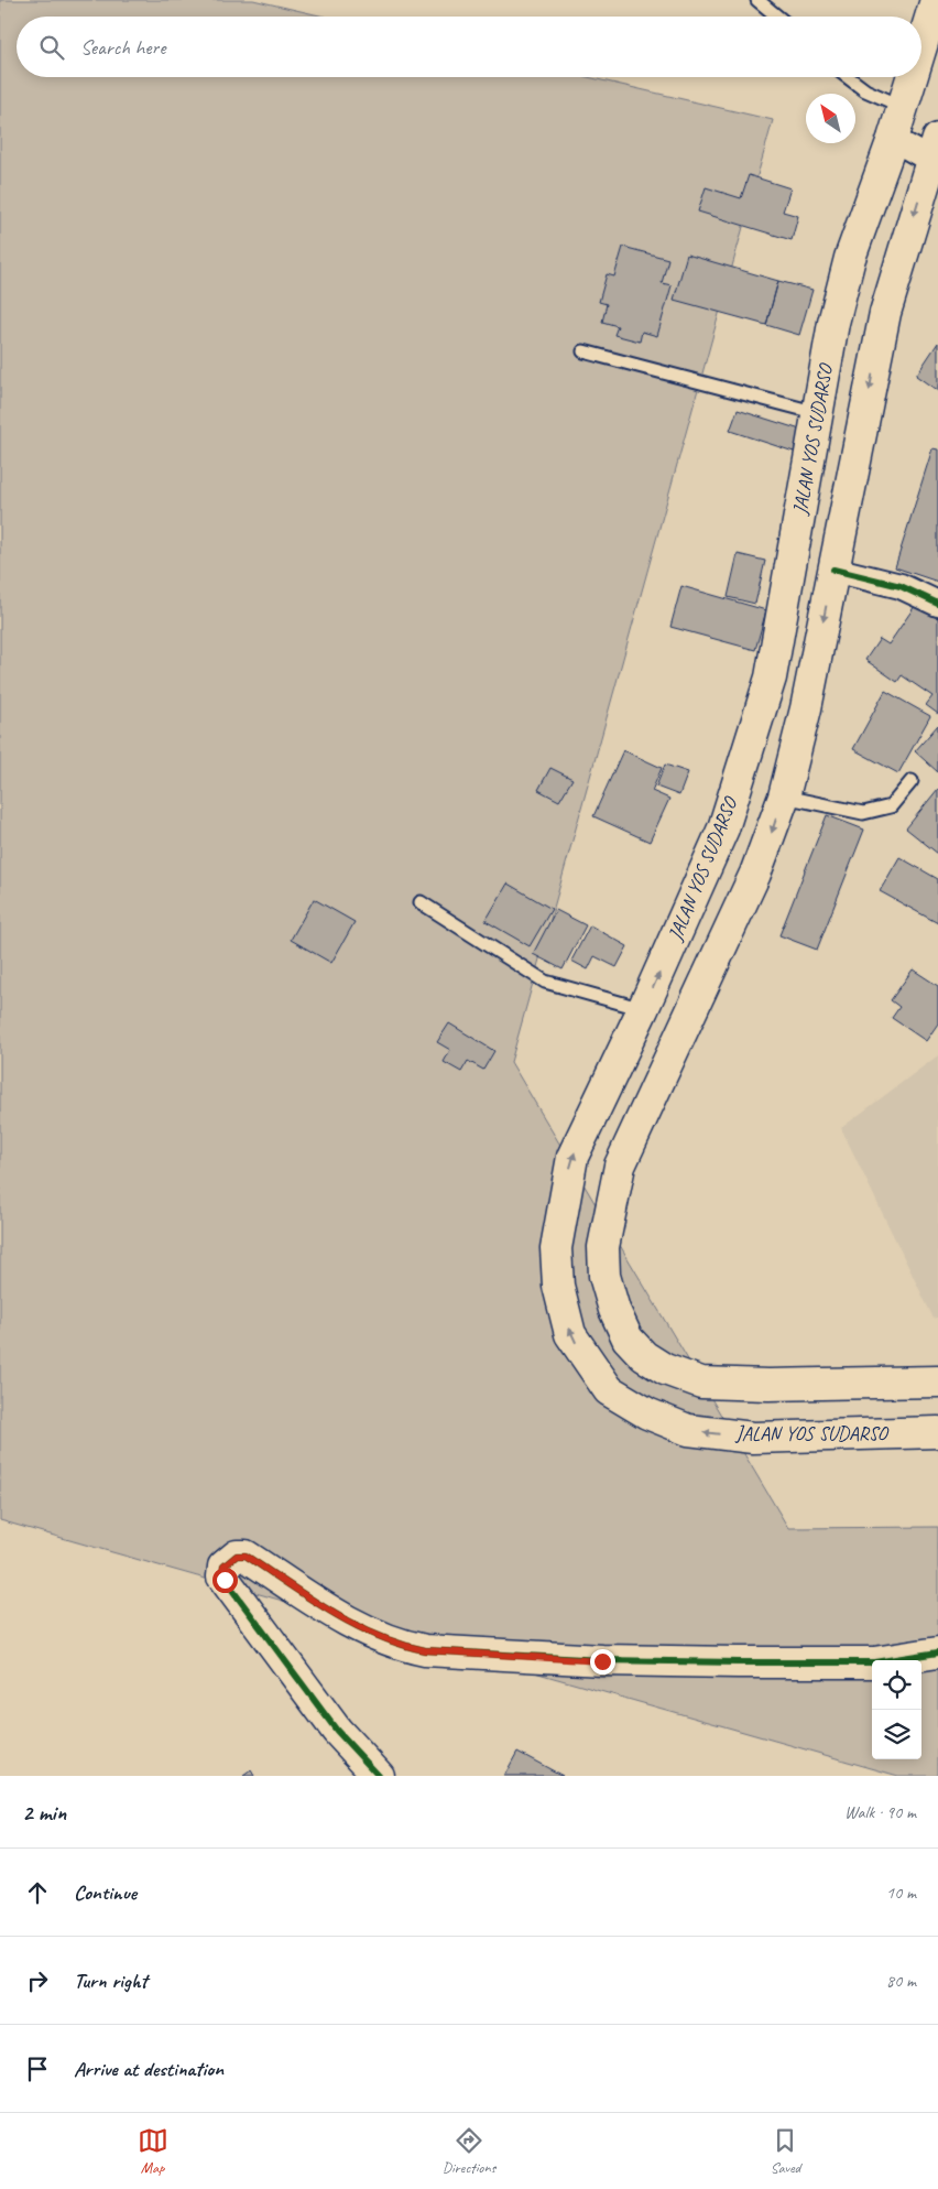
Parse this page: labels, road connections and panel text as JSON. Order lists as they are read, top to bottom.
{
  "streets": {
    "main road": ["JALAN YOS SUDARSO"]
  },
  "north": "top left",
  "page": {
    "search": "Search here",
    "heading": ["2 min", "Walk · 90 m"],
    "list": [
      ["Continue", "10 m"],
      ["Turn right", "80 m"],
      "Arrive at destination"
    ],
    "nav": ["Map", "Directions", "Saved"]
  }
}
